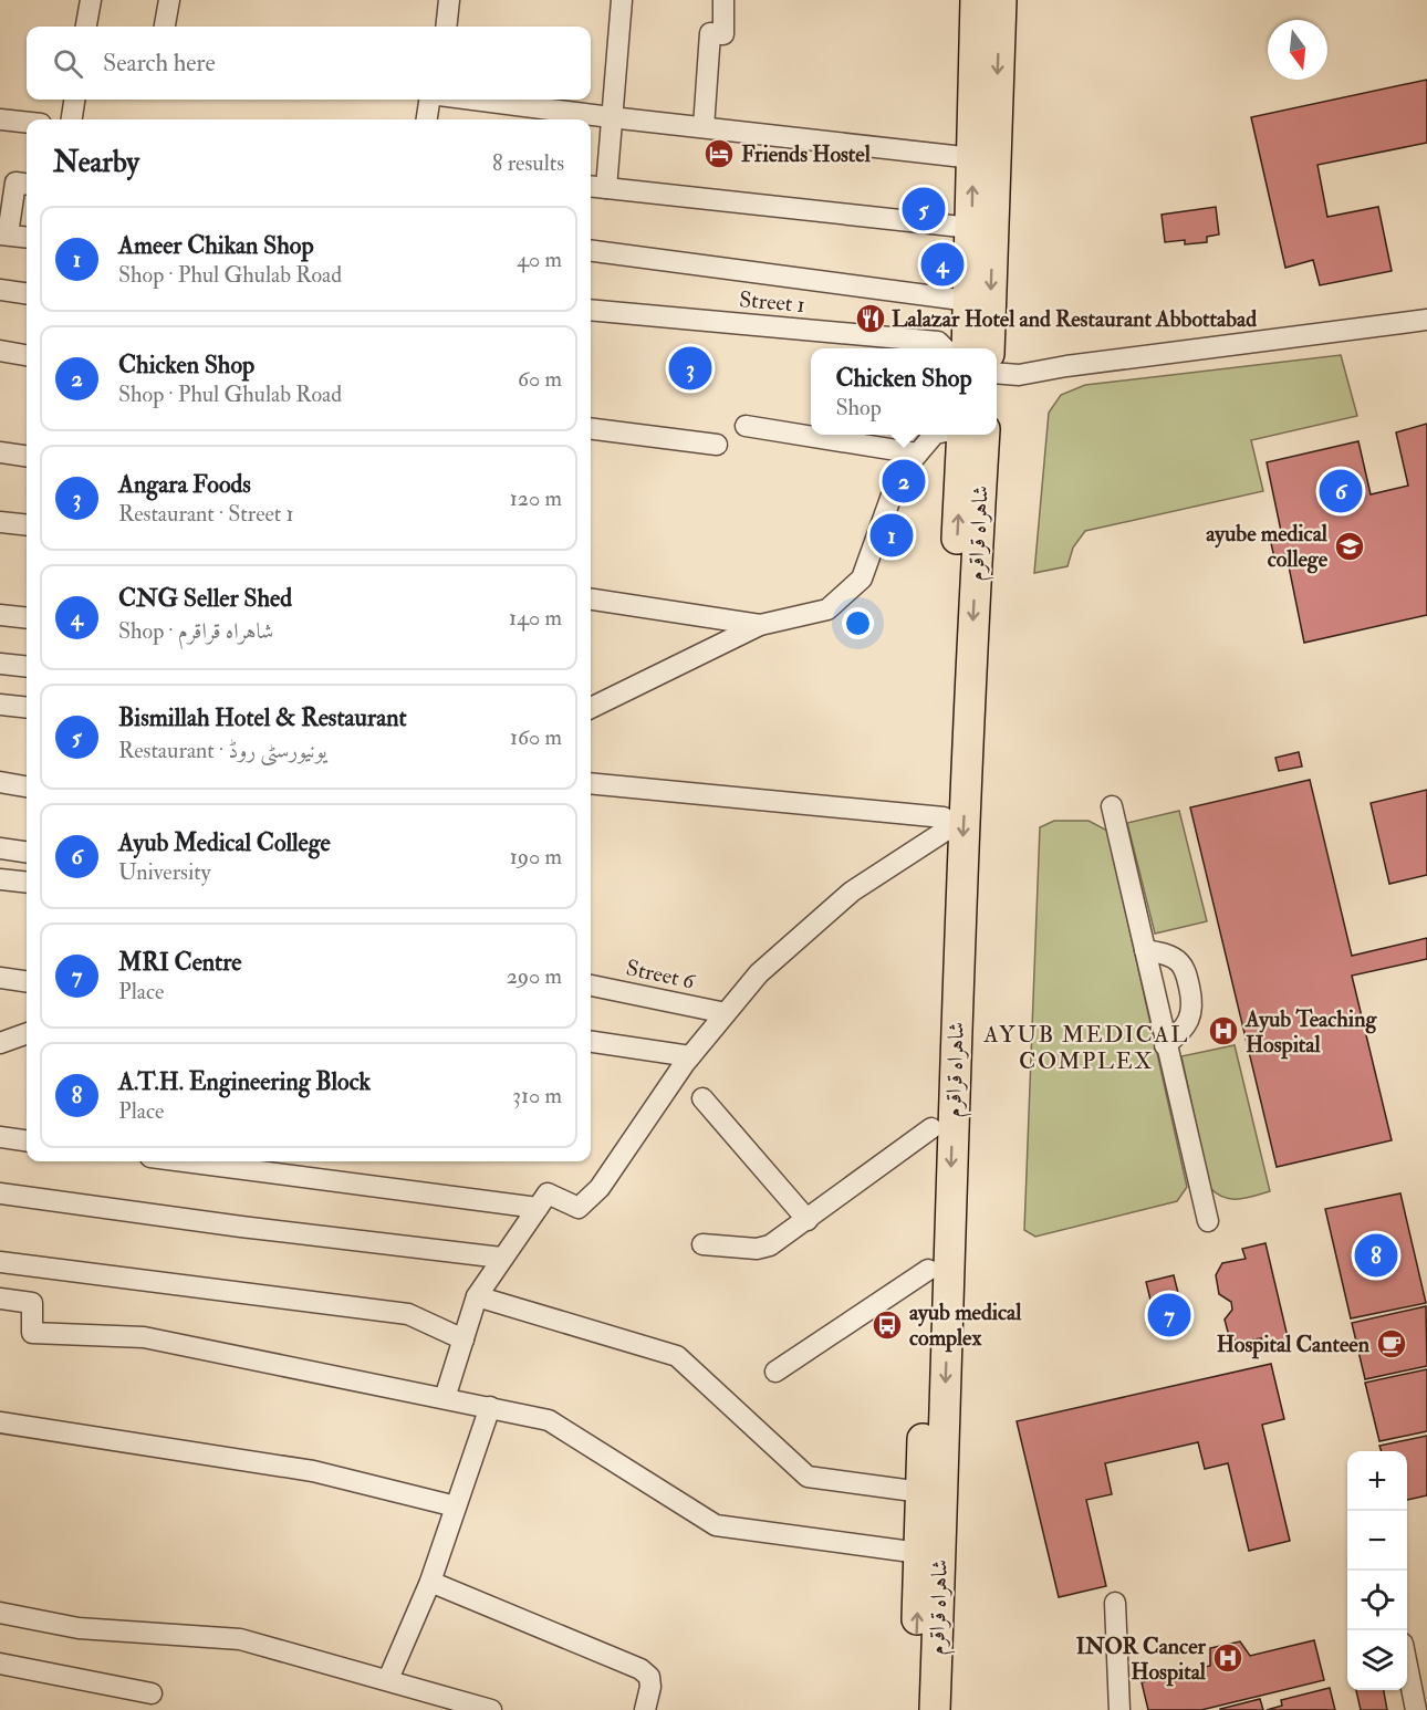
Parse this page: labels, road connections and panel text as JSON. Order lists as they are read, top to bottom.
{
  "streets": {
    "highway": ["شاہراہ قراقرم"],
    "street": ["Street 1", "Street 6"]
  },
  "districts": ["AYUB MEDICAL COMPLEX"],
  "places": {
    "hotel": ["Friends Hostel"],
    "restaurant": ["Lalazar Hotel and Restaurant Abbottabad"],
    "school or university": ["ayube medical college"],
    "hospital": ["Ayub Teaching Hospital", "INOR Cancer Hospital"],
    "bus stop": ["ayub medical complex"],
    "cafe": ["Hospital Canteen"]
  },
  "north": "bottom",
  "page": {
    "search": "Search here",
    "heading": ["Nearby", "8 results"],
    "pins": [
      "5",
      "4",
      "3",
      "2",
      "6",
      "1",
      "8",
      "7"
    ],
    "list": [
      {
        "mark": "1",
        "name": "Ameer Chikan Shop",
        "note": "Shop · Phul Ghulab Road",
        "value": "40 m"
      },
      {
        "mark": "2",
        "name": "Chicken Shop",
        "note": "Shop · Phul Ghulab Road",
        "value": "60 m"
      },
      {
        "mark": "3",
        "name": "Angara Foods",
        "note": "Restaurant · Street 1",
        "value": "120 m"
      },
      {
        "mark": "4",
        "name": "CNG Seller Shed",
        "note": "Shop · شاہراہ قراقرم",
        "value": "140 m"
      },
      {
        "mark": "5",
        "name": "Bismillah Hotel & Restaurant",
        "note": "Restaurant · یونیورسٹی روڈ",
        "value": "160 m"
      },
      {
        "mark": "6",
        "name": "Ayub Medical College",
        "note": "University",
        "value": "190 m"
      },
      {
        "mark": "7",
        "name": "MRI Centre",
        "note": "Place",
        "value": "290 m"
      },
      {
        "mark": "8",
        "name": "A.T.H. Engineering Block",
        "note": "Place",
        "value": "310 m"
      }
    ],
    "popup": ["Chicken Shop", "Shop"],
    "map_buttons": ["+", "−"]
  }
}
